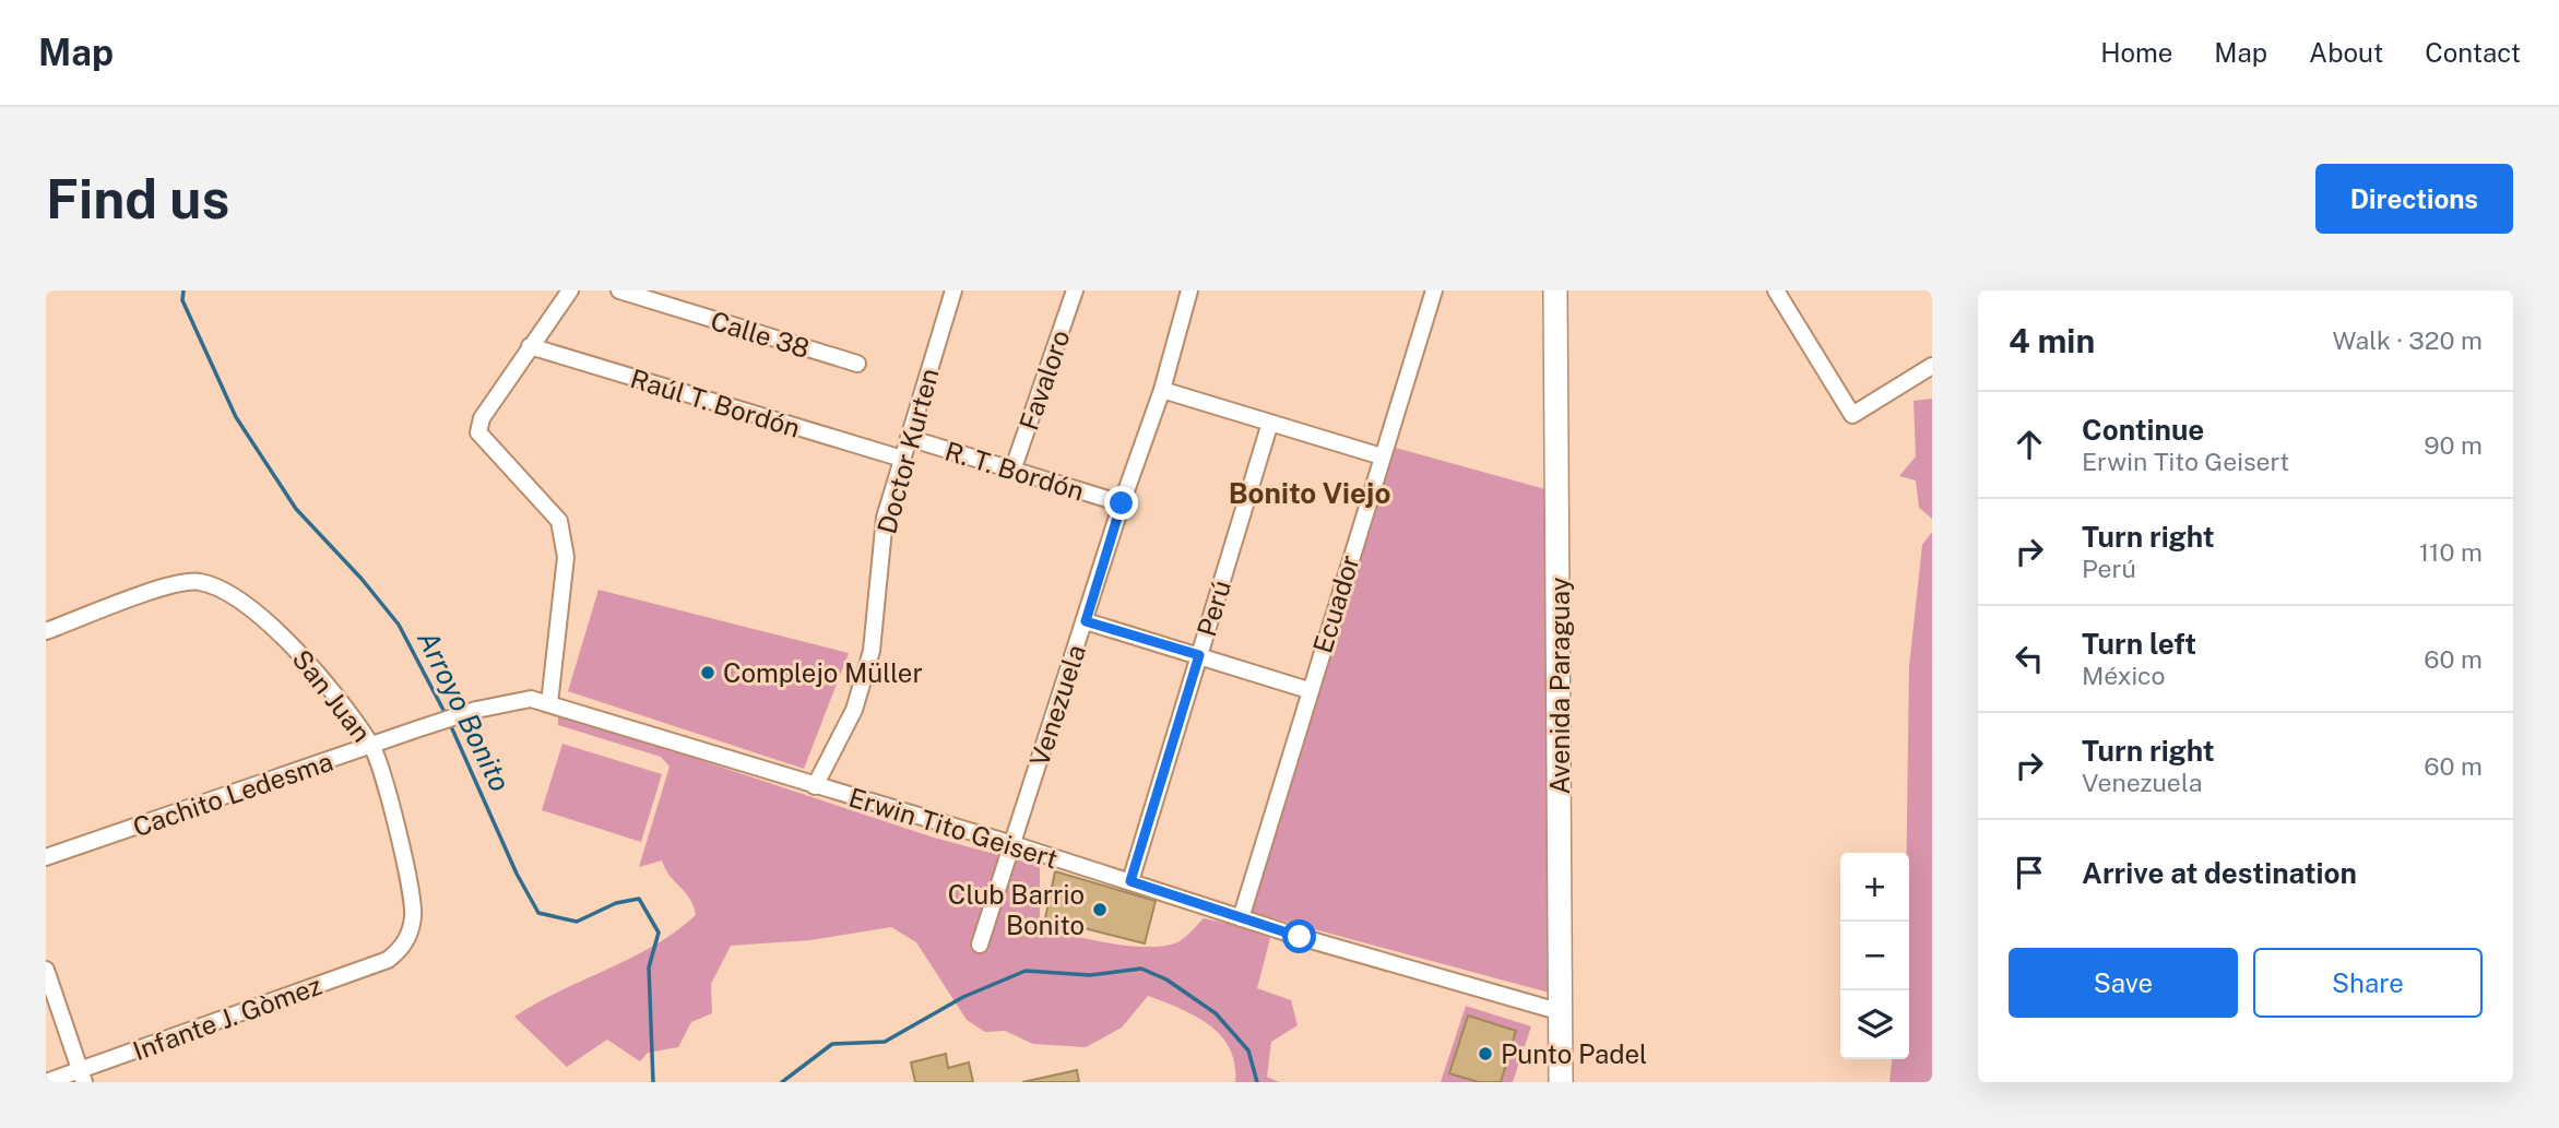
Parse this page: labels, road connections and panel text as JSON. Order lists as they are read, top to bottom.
{
  "streets": {
    "main road": ["Avenida Paraguay"],
    "street": [
      "Calle 38",
      "Favaloro",
      "Raúl T. Bordón",
      "Doctor Kurten",
      "R. T. Bordón",
      "Ecuador",
      "Perú",
      "San Juan",
      "Venezuela",
      "Cachito Ledesma",
      "Erwin Tito Geisert",
      "Infante J. Gòmez"
    ]
  },
  "crossings": [
    ["Favaloro", "R. T. Bordón"],
    ["Raúl T. Bordón", "Doctor Kurten"],
    ["Doctor Kurten", "R. T. Bordón"],
    ["Doctor Kurten", "Erwin Tito Geisert"],
    ["R. T. Bordón", "Venezuela"],
    ["Ecuador", "Erwin Tito Geisert"],
    ["Perú", "Erwin Tito Geisert"],
    ["Avenida Paraguay", "Erwin Tito Geisert"],
    ["San Juan", "Cachito Ledesma"],
    ["San Juan", "Infante J. Gòmez"],
    ["Venezuela", "Erwin Tito Geisert"],
    ["Cachito Ledesma", "Erwin Tito Geisert"]
  ],
  "districts": ["Bonito Viejo"],
  "water": ["Arroyo Bonito"],
  "places": ["Complejo Müller", "Club Barrio Bonito", "Punto Padel"],
  "page": {
    "header": "Map",
    "nav": [
      "Home",
      "Map",
      "About",
      "Contact"
    ],
    "buttons": [
      "Directions",
      ["Save", "Share"]
    ],
    "title": "Find us",
    "heading": ["4 min", "Walk · 320 m"],
    "list": [
      ["Continue", "Erwin Tito Geisert", "90 m"],
      ["Turn right", "Perú", "110 m"],
      ["Turn left", "México", "60 m"],
      ["Turn right", "Venezuela", "60 m"],
      "Arrive at destination"
    ],
    "map_buttons": ["+", "−"]
  }
}
